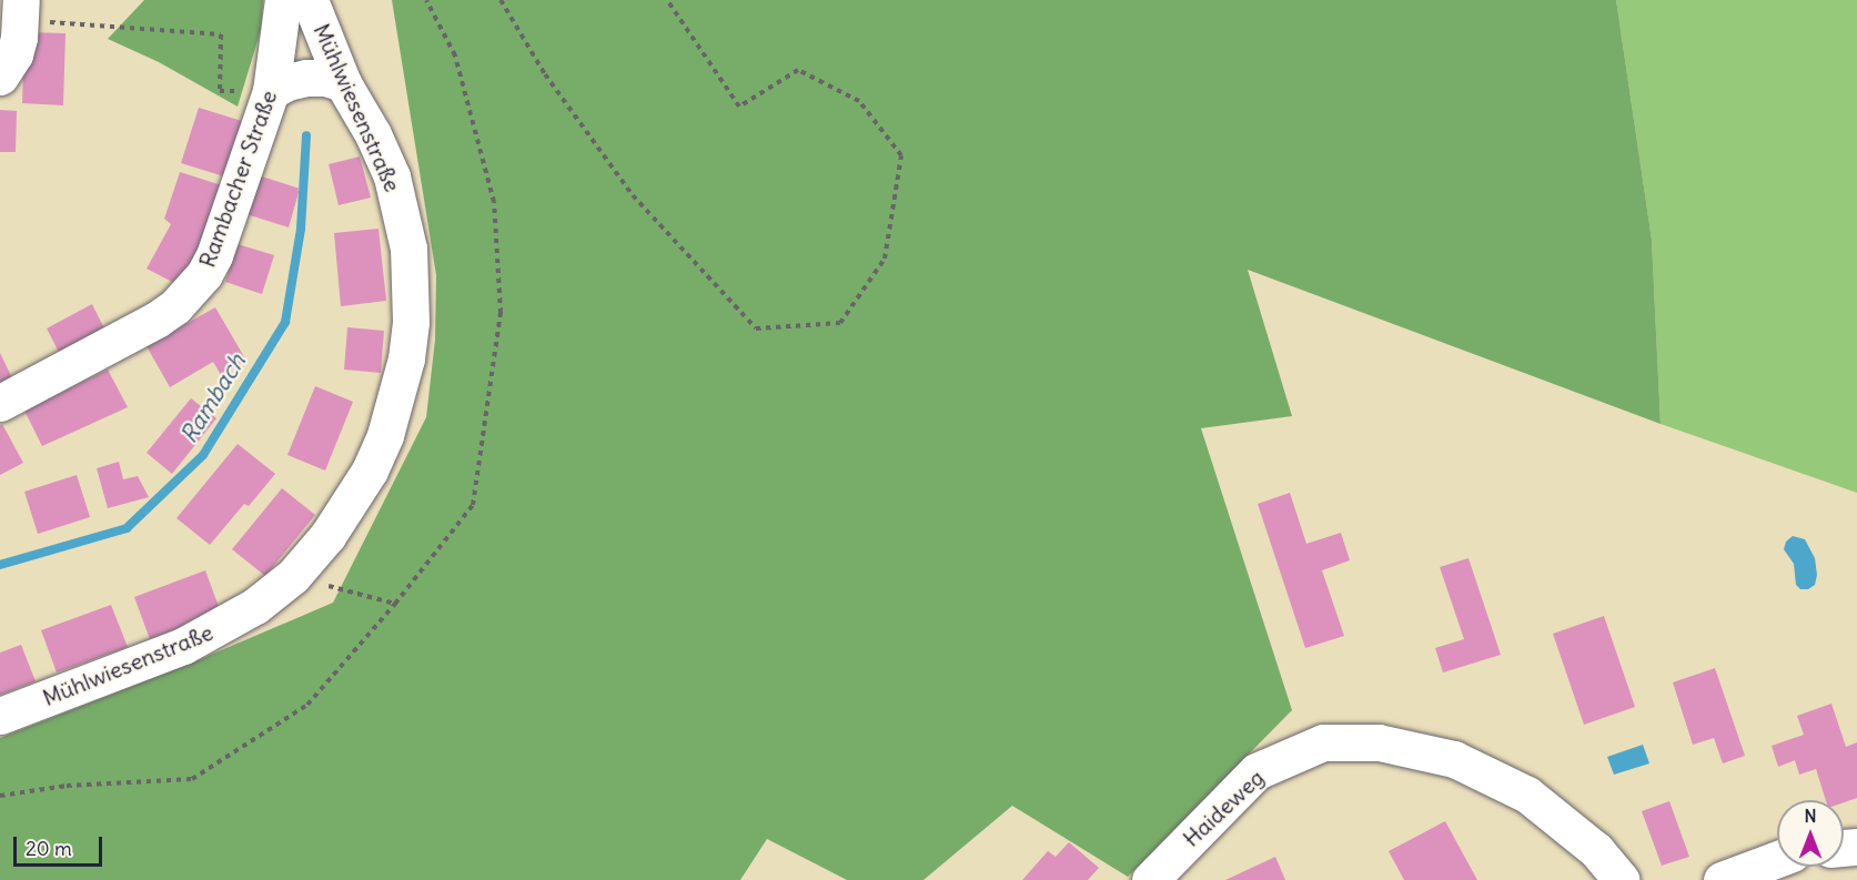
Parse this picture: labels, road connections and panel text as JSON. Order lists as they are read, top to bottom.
{
  "streets": {
    "main road": ["Mühlwiesenstraße", "Rambacher Straße", "Haideweg"]
  },
  "water": ["Rambach"],
  "scale_bar": "20 m",
  "north": "top"
}
